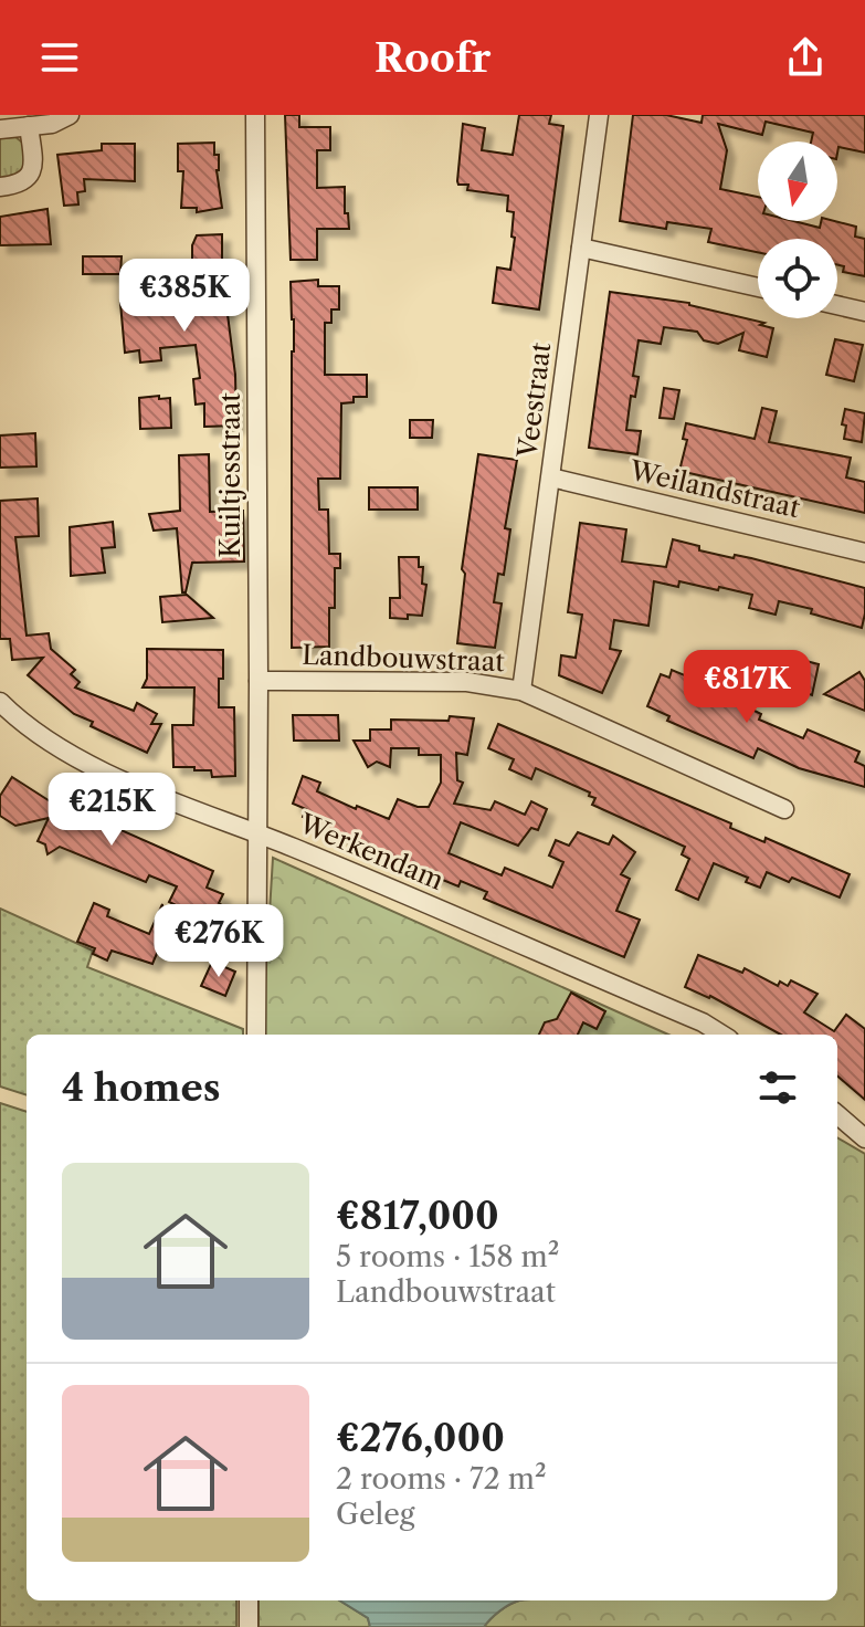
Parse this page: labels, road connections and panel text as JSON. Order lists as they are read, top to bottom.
{
  "streets": {
    "street": [
      "Veestraat",
      "Kuiltjesstraat",
      "Weilandstraat",
      "Landbouwstraat",
      "Werkendam"
    ]
  },
  "crossings": [
    ["Veestraat", "Weilandstraat"],
    ["Veestraat", "Landbouwstraat"],
    ["Kuiltjesstraat", "Landbouwstraat"],
    ["Kuiltjesstraat", "Werkendam"]
  ],
  "north": "bottom",
  "page": {
    "header": "Roofr",
    "price": [
      "€385K",
      "€817K",
      "€215K",
      "€276K"
    ],
    "heading": "4 homes",
    "list": [
      {
        "name": "€817,000",
        "note": "5 rooms · 158 m² · Landbouwstraat"
      },
      {
        "name": "€276,000",
        "note": "2 rooms · 72 m² · Geleg"
      }
    ]
  }
}
